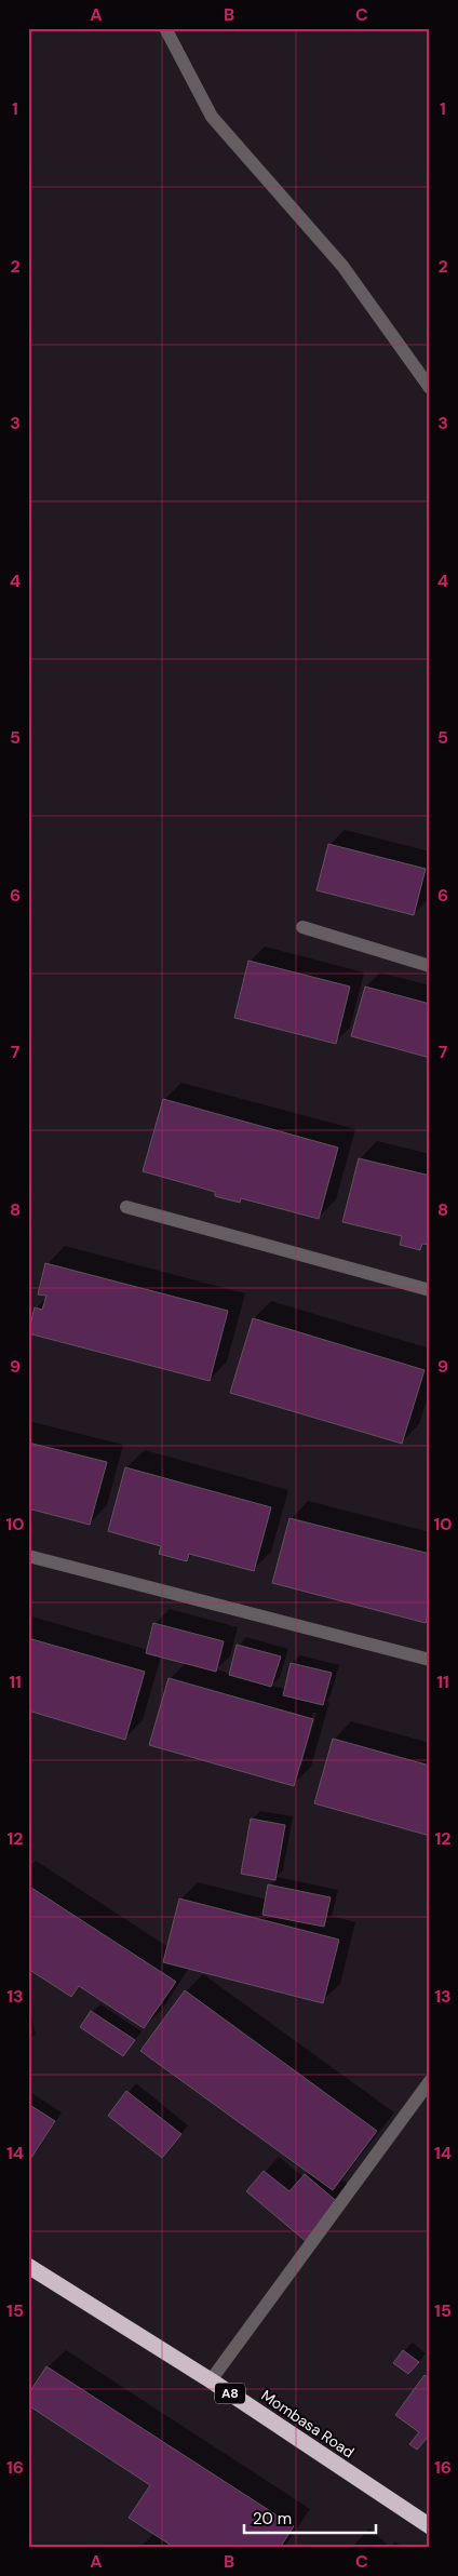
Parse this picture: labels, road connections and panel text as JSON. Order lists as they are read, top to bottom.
{
  "streets": {
    "highway": ["A8", "Mombasa Road"]
  },
  "scale_bar": "20 m",
  "grid": {
    "columns": ["A", "B", "C"],
    "rows": [
      "1",
      "2",
      "3",
      "4",
      "5",
      "6",
      "7",
      "8",
      "9",
      "10",
      "11",
      "12",
      "13",
      "14",
      "15",
      "16"
    ]
  }
}
